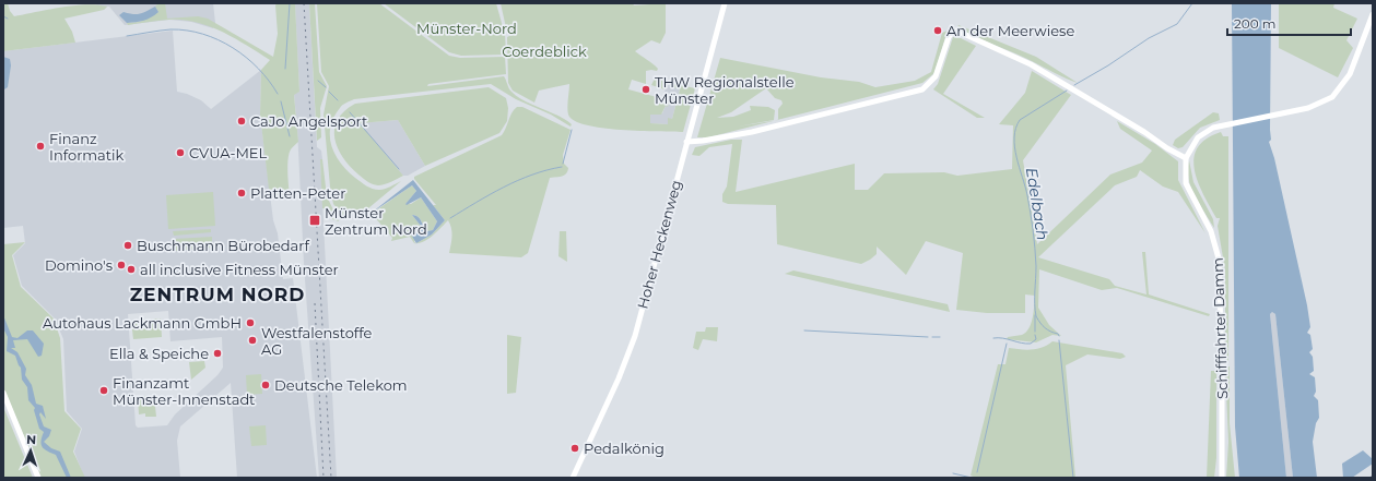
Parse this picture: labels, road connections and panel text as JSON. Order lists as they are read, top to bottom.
{
  "streets": {
    "street": ["Hoher Heckenweg", "Schifffahrter Damm"]
  },
  "districts": ["ZENTRUM NORD"],
  "water": ["Edelbach"],
  "parks": ["Münster-Nord", "Coerdeblick"],
  "places": {
    "other": [
      "An der Meerwiese",
      "THW Regionalstelle Münster",
      "CaJo Angelsport",
      "Finanz Informatik",
      "CVUA-MEL",
      "Platten-Peter",
      "Buschmann Bürobedarf",
      "Domino's",
      "all inclusive Fitness Münster",
      "Autohaus Lackmann GmbH",
      "Westfalenstoffe AG",
      "Ella & Speiche",
      "Deutsche Telekom",
      "Finanzamt Münster-Innenstadt",
      "Pedalkönig"
    ],
    "transit": ["Münster Zentrum Nord"]
  },
  "scale_bar": "200 m",
  "north": "top"
}
